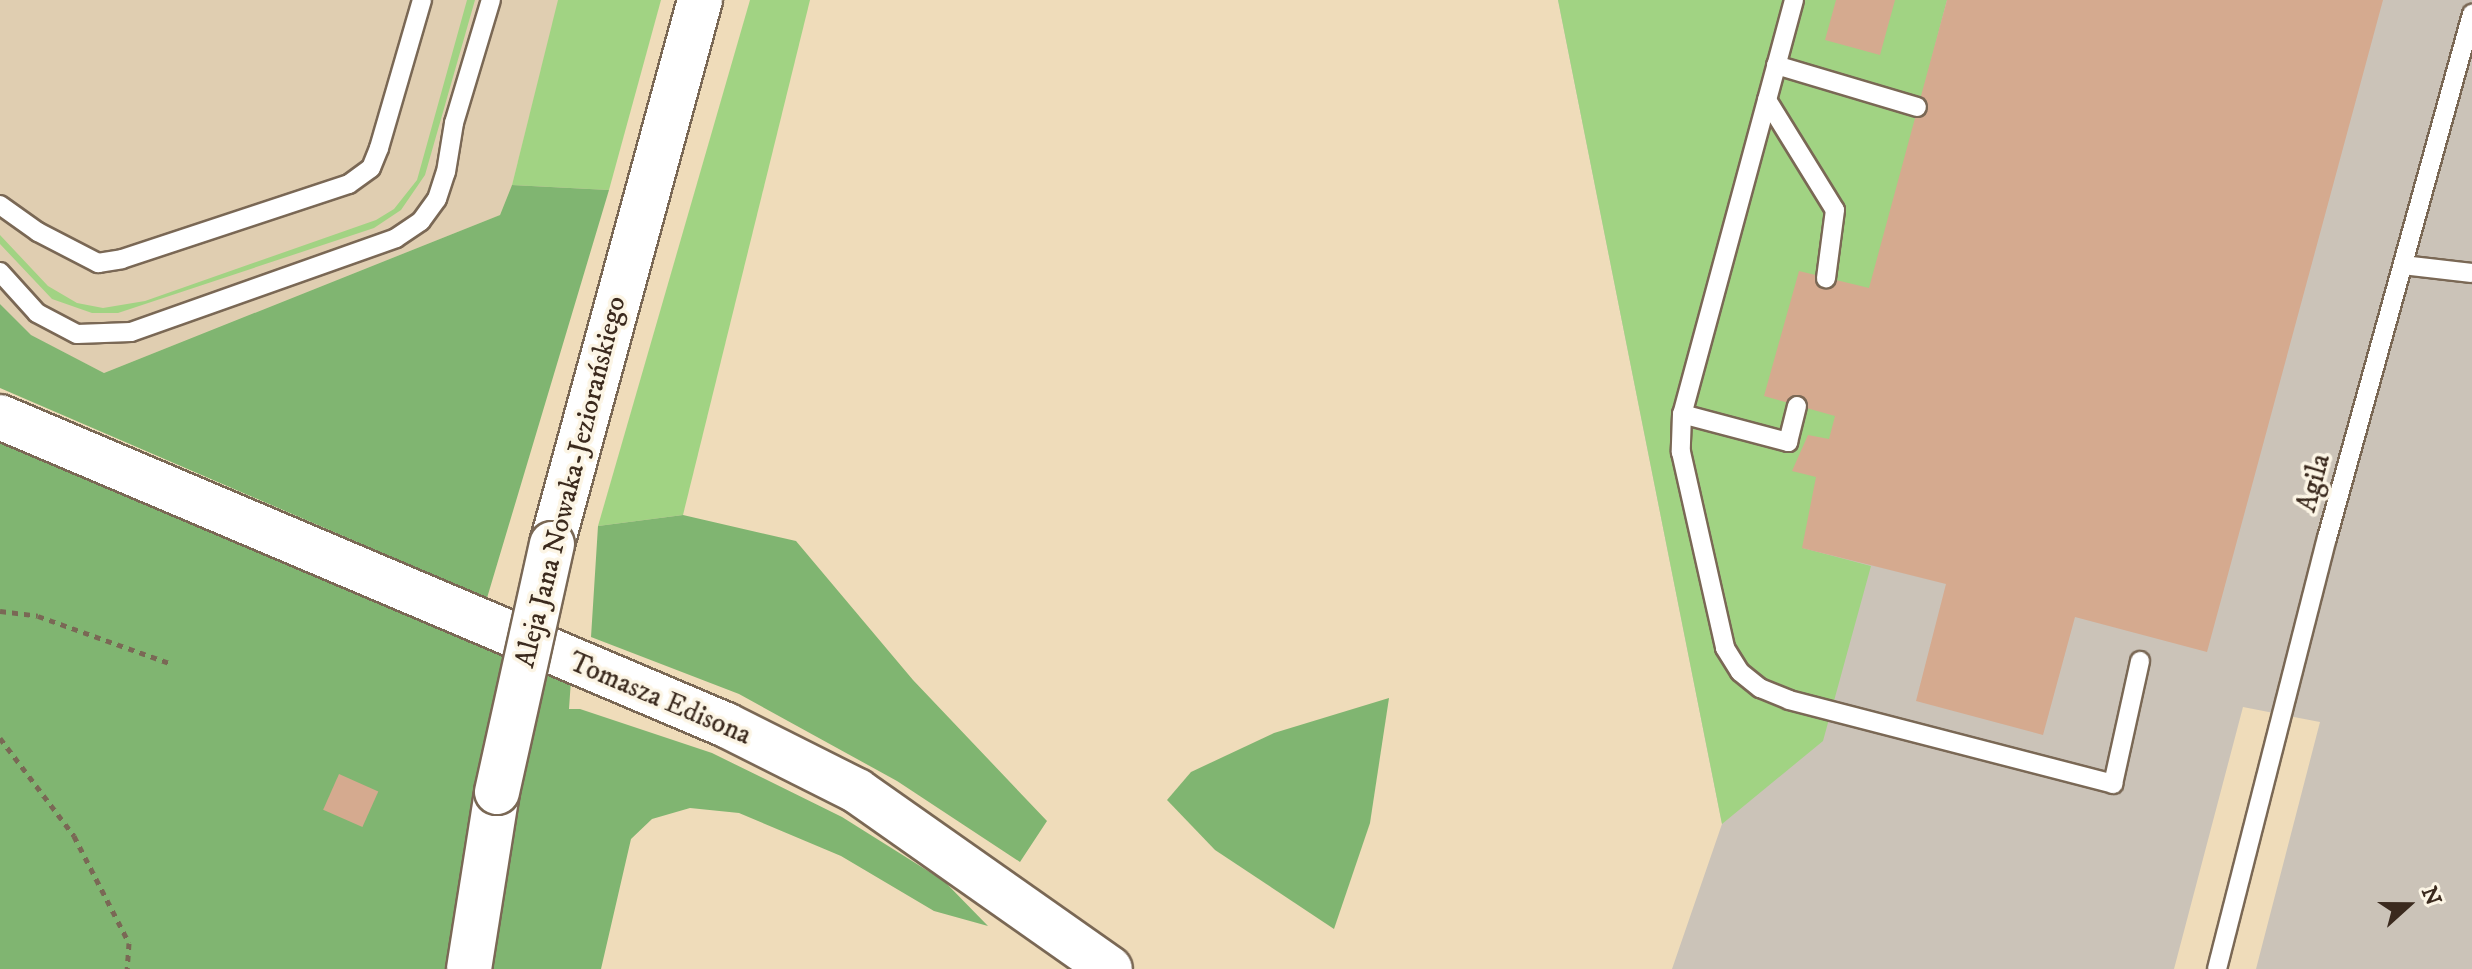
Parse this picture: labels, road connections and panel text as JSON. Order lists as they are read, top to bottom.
{
  "streets": {
    "street": ["Aleja Jana Nowaka-Jeziorańskiego", "Tomasza Edisona"],
    "lane": ["Agila"]
  },
  "north": "right"
}
